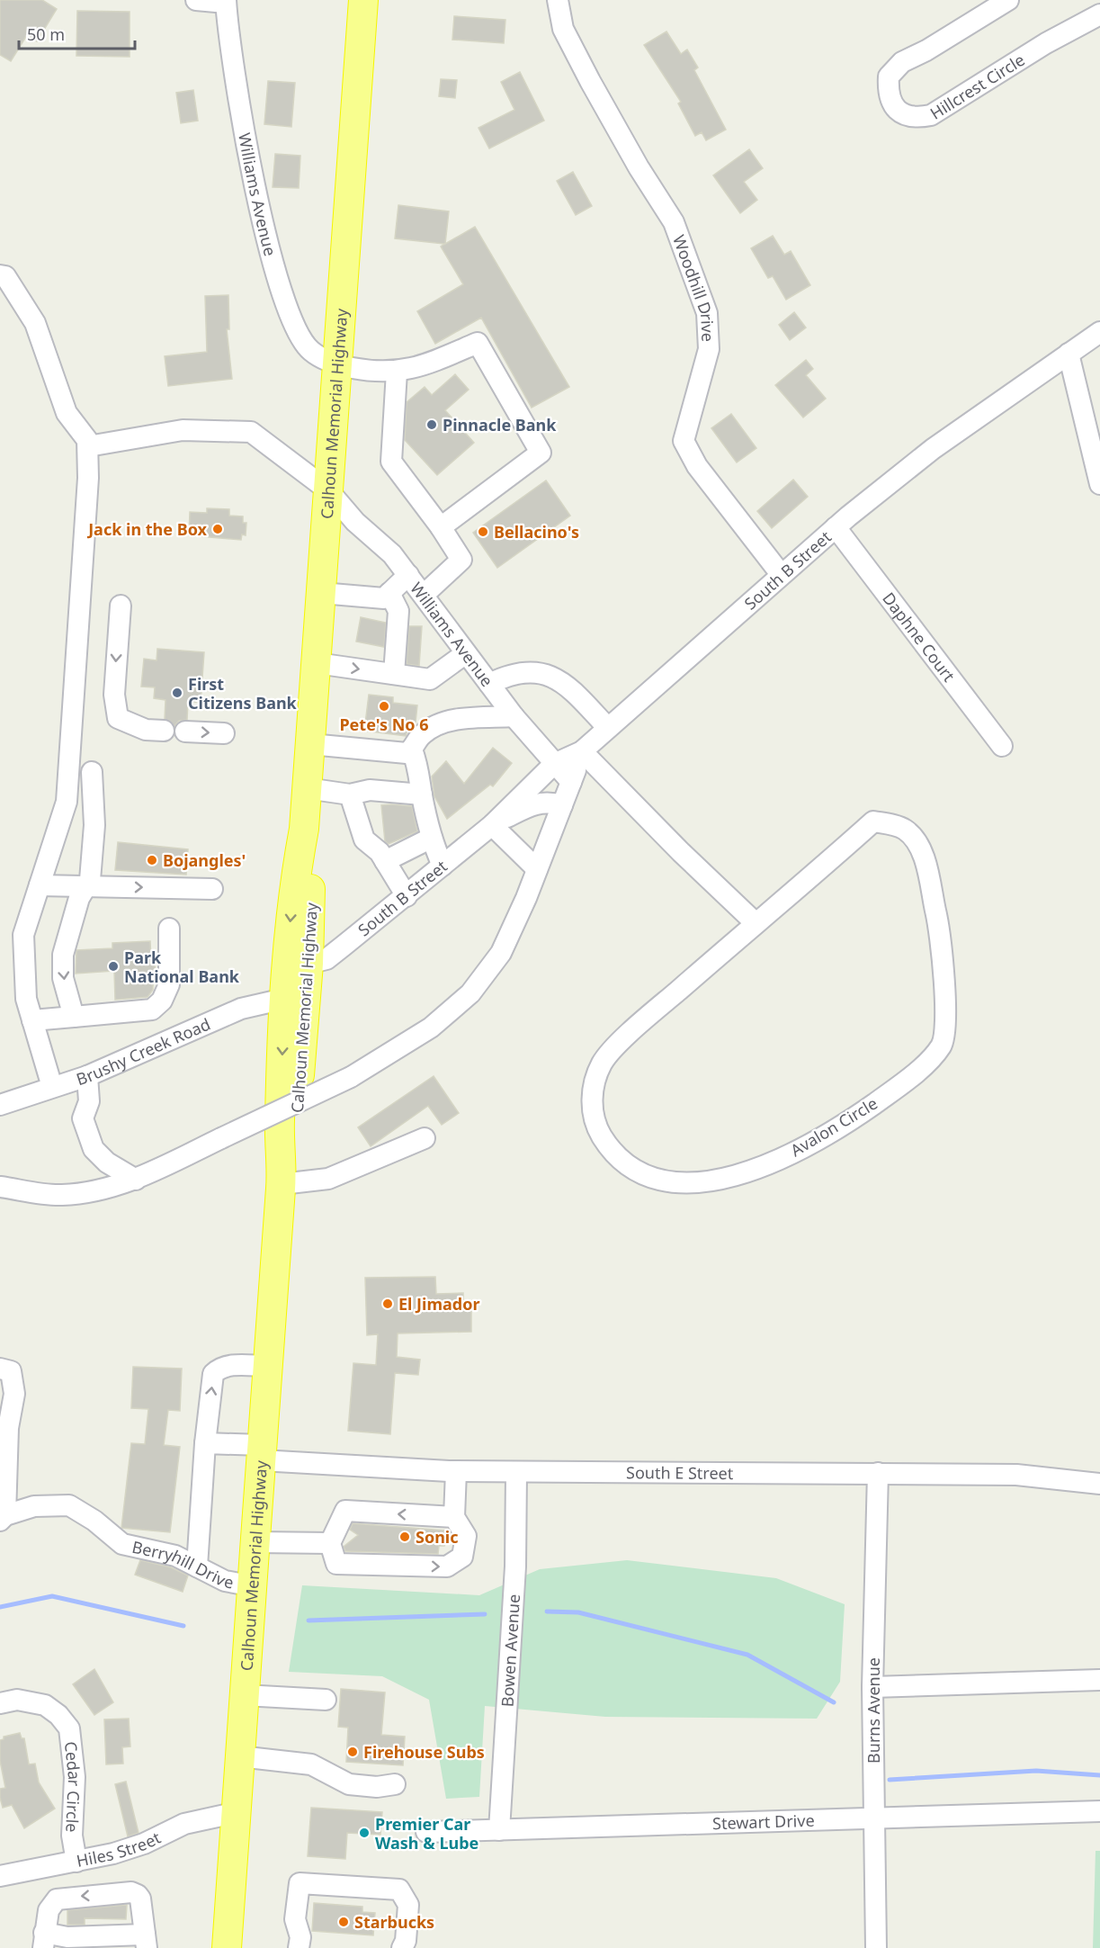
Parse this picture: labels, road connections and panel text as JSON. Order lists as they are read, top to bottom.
{
  "streets": {
    "highway": ["Calhoun Memorial Highway"],
    "street": [
      "Hillcrest Circle",
      "Williams Avenue",
      "Woodhill Drive",
      "South B Street",
      "Daphne Court",
      "Brushy Creek Road",
      "Avalon Circle",
      "South E Street",
      "Berryhill Drive",
      "Bowen Avenue",
      "Burns Avenue",
      "Cedar Circle",
      "Stewart Drive",
      "Hiles Street"
    ]
  },
  "crossings": [
    ["Williams Avenue", "Calhoun Memorial Highway"],
    ["Williams Avenue", "South B Street"],
    ["Woodhill Drive", "South B Street"],
    ["Calhoun Memorial Highway", "South B Street"],
    ["Calhoun Memorial Highway", "Brushy Creek Road"],
    ["Calhoun Memorial Highway", "South E Street"],
    ["Calhoun Memorial Highway", "Berryhill Drive"],
    ["Calhoun Memorial Highway", "Hiles Street"],
    ["South B Street", "Daphne Court"],
    ["South E Street", "Bowen Avenue"],
    ["South E Street", "Burns Avenue"],
    ["Bowen Avenue", "Stewart Drive"],
    ["Burns Avenue", "Stewart Drive"],
    ["Cedar Circle", "Hiles Street"]
  ],
  "places": [
    "Pinnacle Bank",
    "Jack in the Box",
    "Bellacino's",
    "First Citizens Bank",
    "Pete's No 6",
    "Bojangles'",
    "Park National Bank",
    "El Jimador",
    "Sonic",
    "Firehouse Subs",
    "Premier Car Wash & Lube",
    "Starbucks"
  ],
  "scale_bar": "50 m"
}
